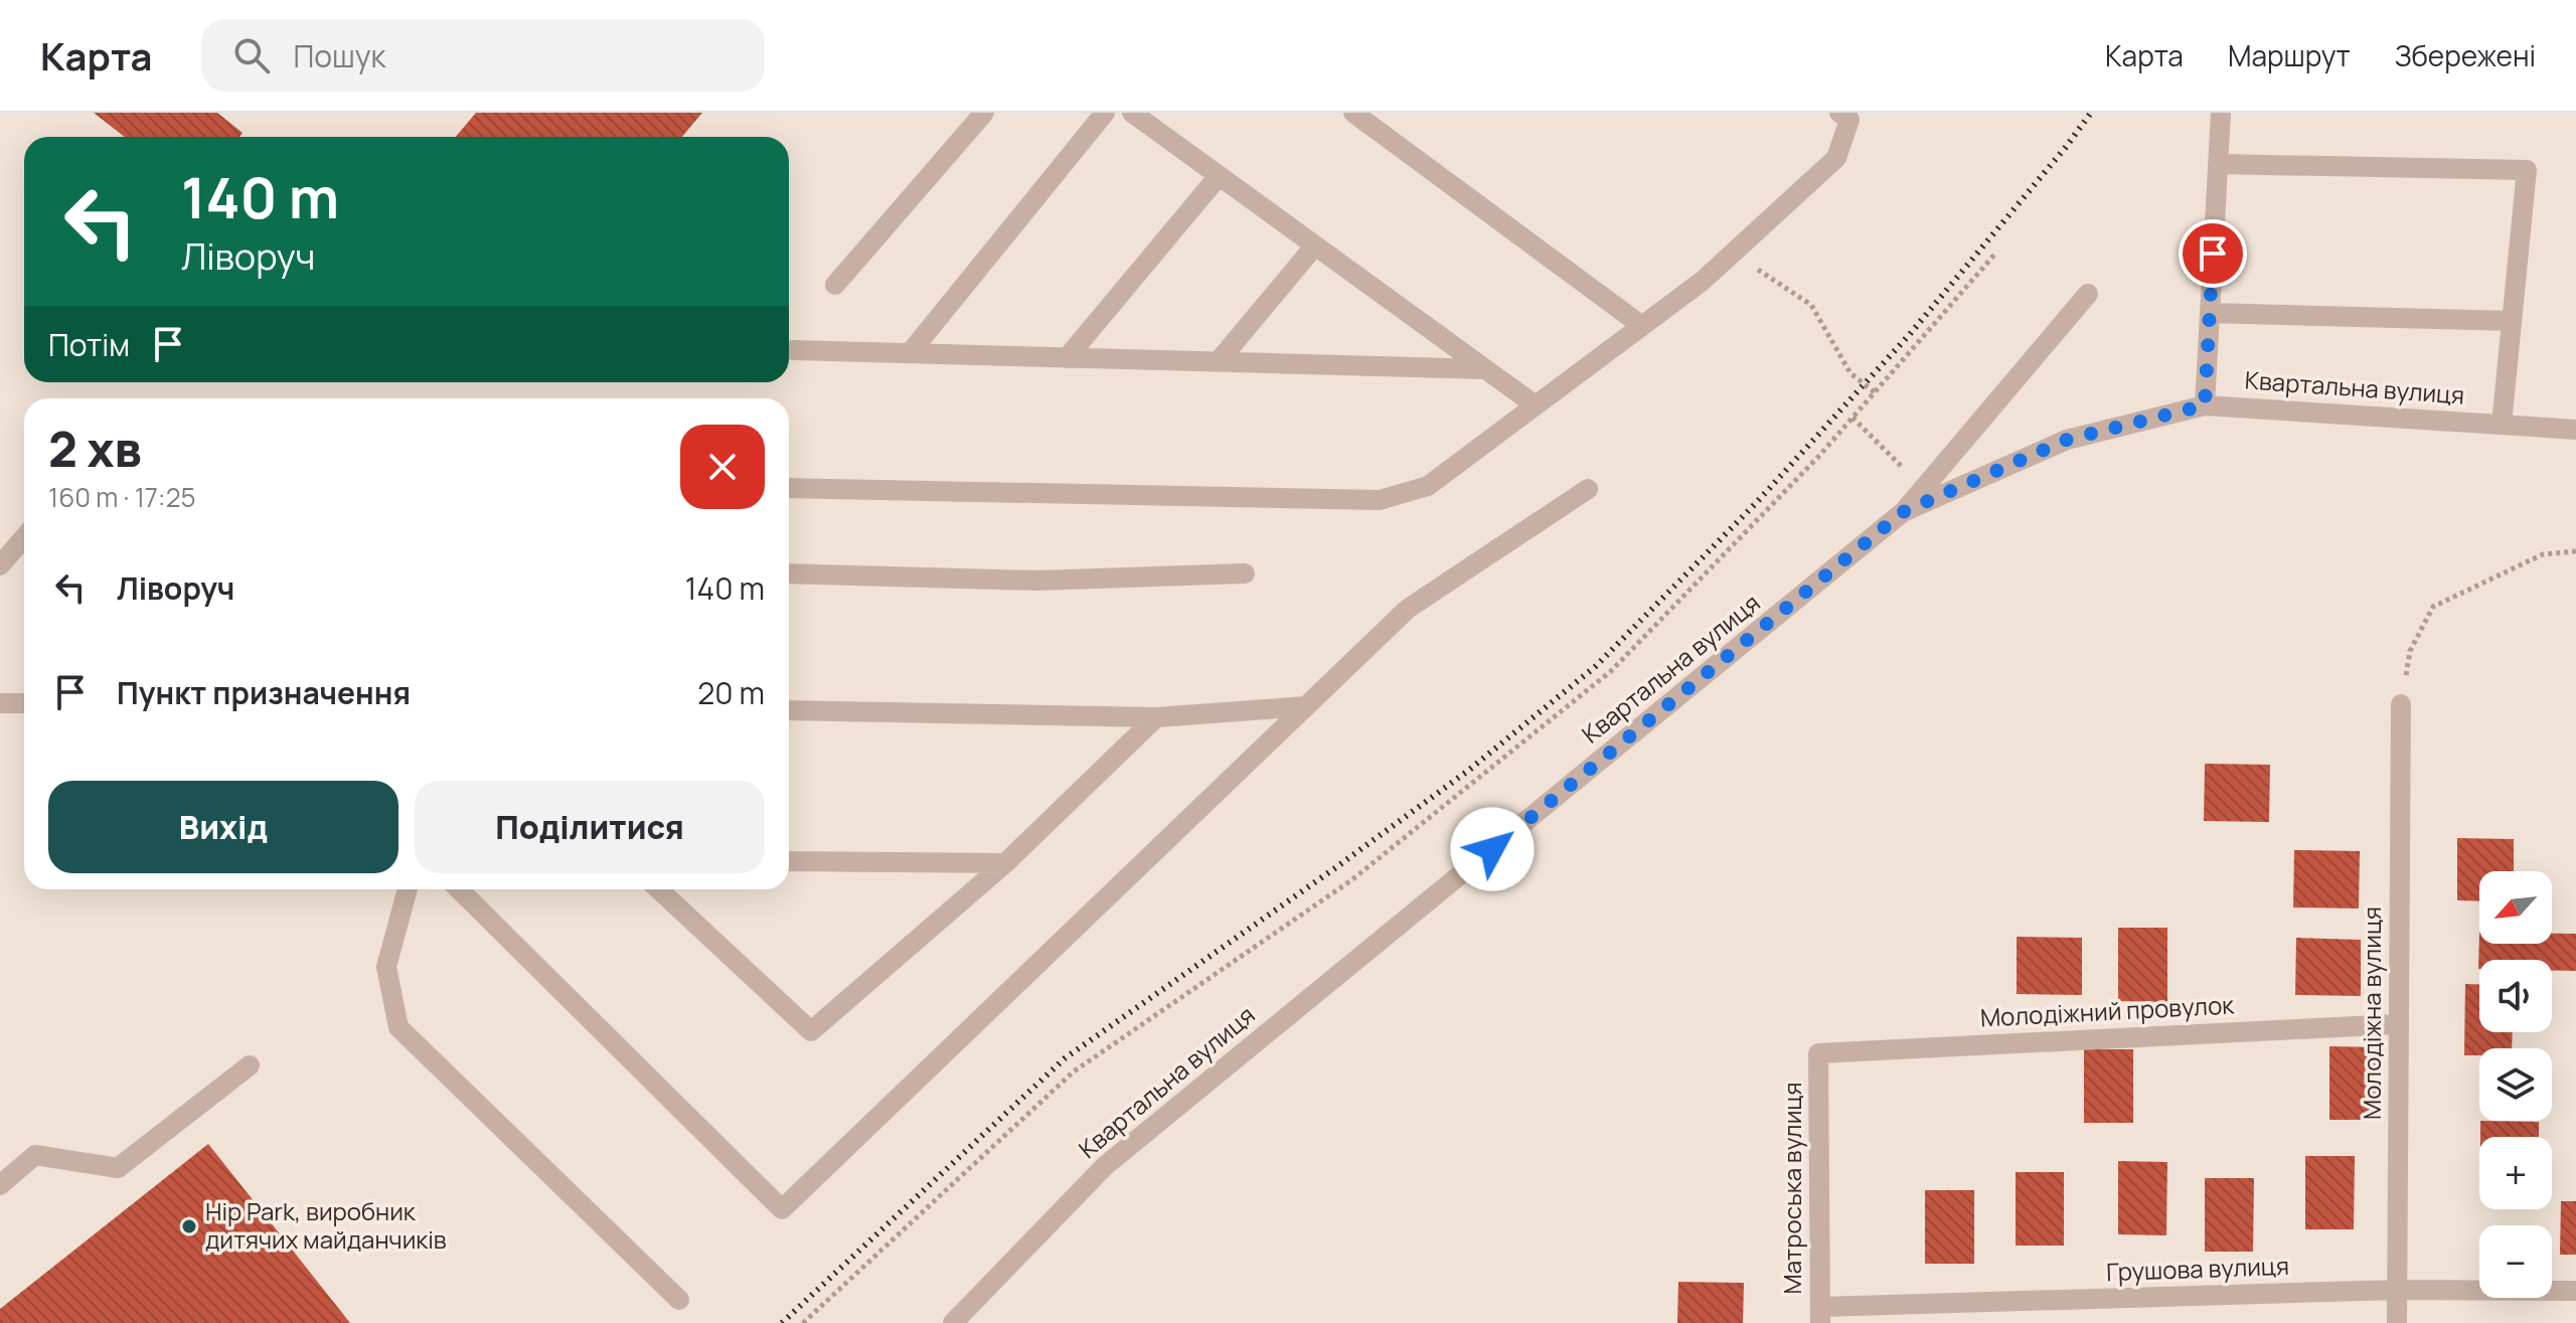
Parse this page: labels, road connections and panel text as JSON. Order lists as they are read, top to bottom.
{
  "streets": {
    "street": [
      "Квартальна вулиця",
      "Молодіжний провулок",
      "Молодіжна вулиця",
      "Матроська вулиця",
      "Грушова вулиця"
    ]
  },
  "crossings": [
    ["Молодіжний провулок", "Молодіжна вулиця"],
    ["Молодіжний провулок", "Матроська вулиця"],
    ["Молодіжна вулиця", "Грушова вулиця"],
    ["Матроська вулиця", "Грушова вулиця"]
  ],
  "places": ["Hip Park, виробник дитячих майданчиків"],
  "north": "bottom left",
  "page": {
    "header": "Карта",
    "search": "Пошук",
    "nav": ["Карта", "Маршрут", "Збережені"],
    "turn": ["140 m", "Ліворуч"],
    "then": "Потім",
    "heading": ["2 хв", "160 m · 17:25"],
    "list": [
      {
        "name": "Ліворуч",
        "value": "140 m"
      },
      {
        "name": "Пункт призначення",
        "value": "20 m"
      }
    ],
    "buttons": ["Вихід", "Поділитися"],
    "map_buttons": ["+", "−"]
  }
}
